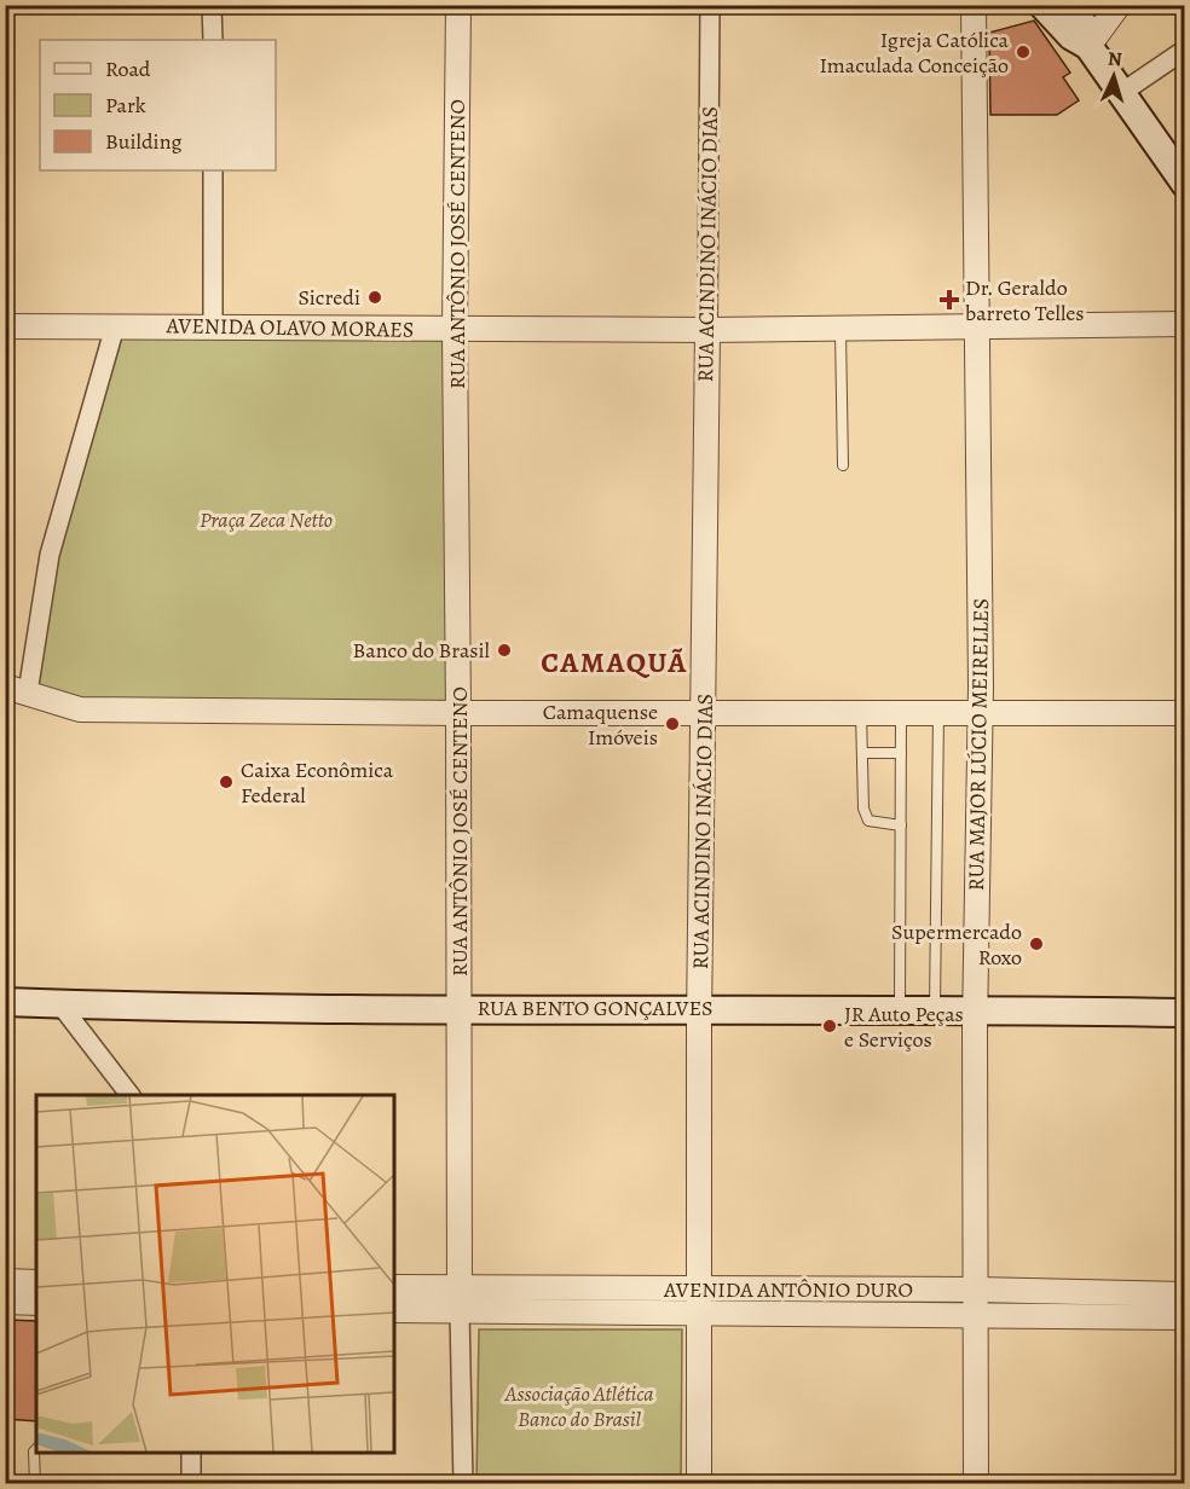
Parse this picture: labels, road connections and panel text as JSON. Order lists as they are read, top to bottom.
{
  "streets": {
    "main road": ["RUA BENTO GONÇALVES"],
    "street": [
      "RUA ANTÔNIO JOSÉ CENTENO",
      "RUA ACINDINO INÁCIO DIAS",
      "AVENIDA OLAVO MORAES",
      "RUA MAJOR LÚCIO MEIRELLES",
      "AVENIDA ANTÔNIO DURO"
    ]
  },
  "crossings": [
    ["RUA ANTÔNIO JOSÉ CENTENO", "AVENIDA OLAVO MORAES"],
    ["RUA ANTÔNIO JOSÉ CENTENO", "RUA BENTO GONÇALVES"],
    ["RUA ANTÔNIO JOSÉ CENTENO", "AVENIDA ANTÔNIO DURO"],
    ["RUA ACINDINO INÁCIO DIAS", "AVENIDA OLAVO MORAES"],
    ["RUA ACINDINO INÁCIO DIAS", "RUA BENTO GONÇALVES"],
    ["RUA ACINDINO INÁCIO DIAS", "AVENIDA ANTÔNIO DURO"],
    ["AVENIDA OLAVO MORAES", "RUA MAJOR LÚCIO MEIRELLES"],
    ["RUA MAJOR LÚCIO MEIRELLES", "RUA BENTO GONÇALVES"],
    ["RUA MAJOR LÚCIO MEIRELLES", "AVENIDA ANTÔNIO DURO"]
  ],
  "districts": ["CAMAQUÃ"],
  "parks": ["Praça Zeca Netto", "Associação Atlética Banco do Brasil"],
  "places": {
    "other": [
      "Igreja Católica Imaculada Conceição",
      "Sicredi",
      "Banco do Brasil",
      "Camaquense Imóveis",
      "Caixa Econômica Federal",
      "Supermercado Roxo",
      "JR Auto Peças e Serviços"
    ],
    "health": ["Dr. Geraldo barreto Telles"]
  },
  "legend": ["Road", "Park", "Building"],
  "north": "top"
}
